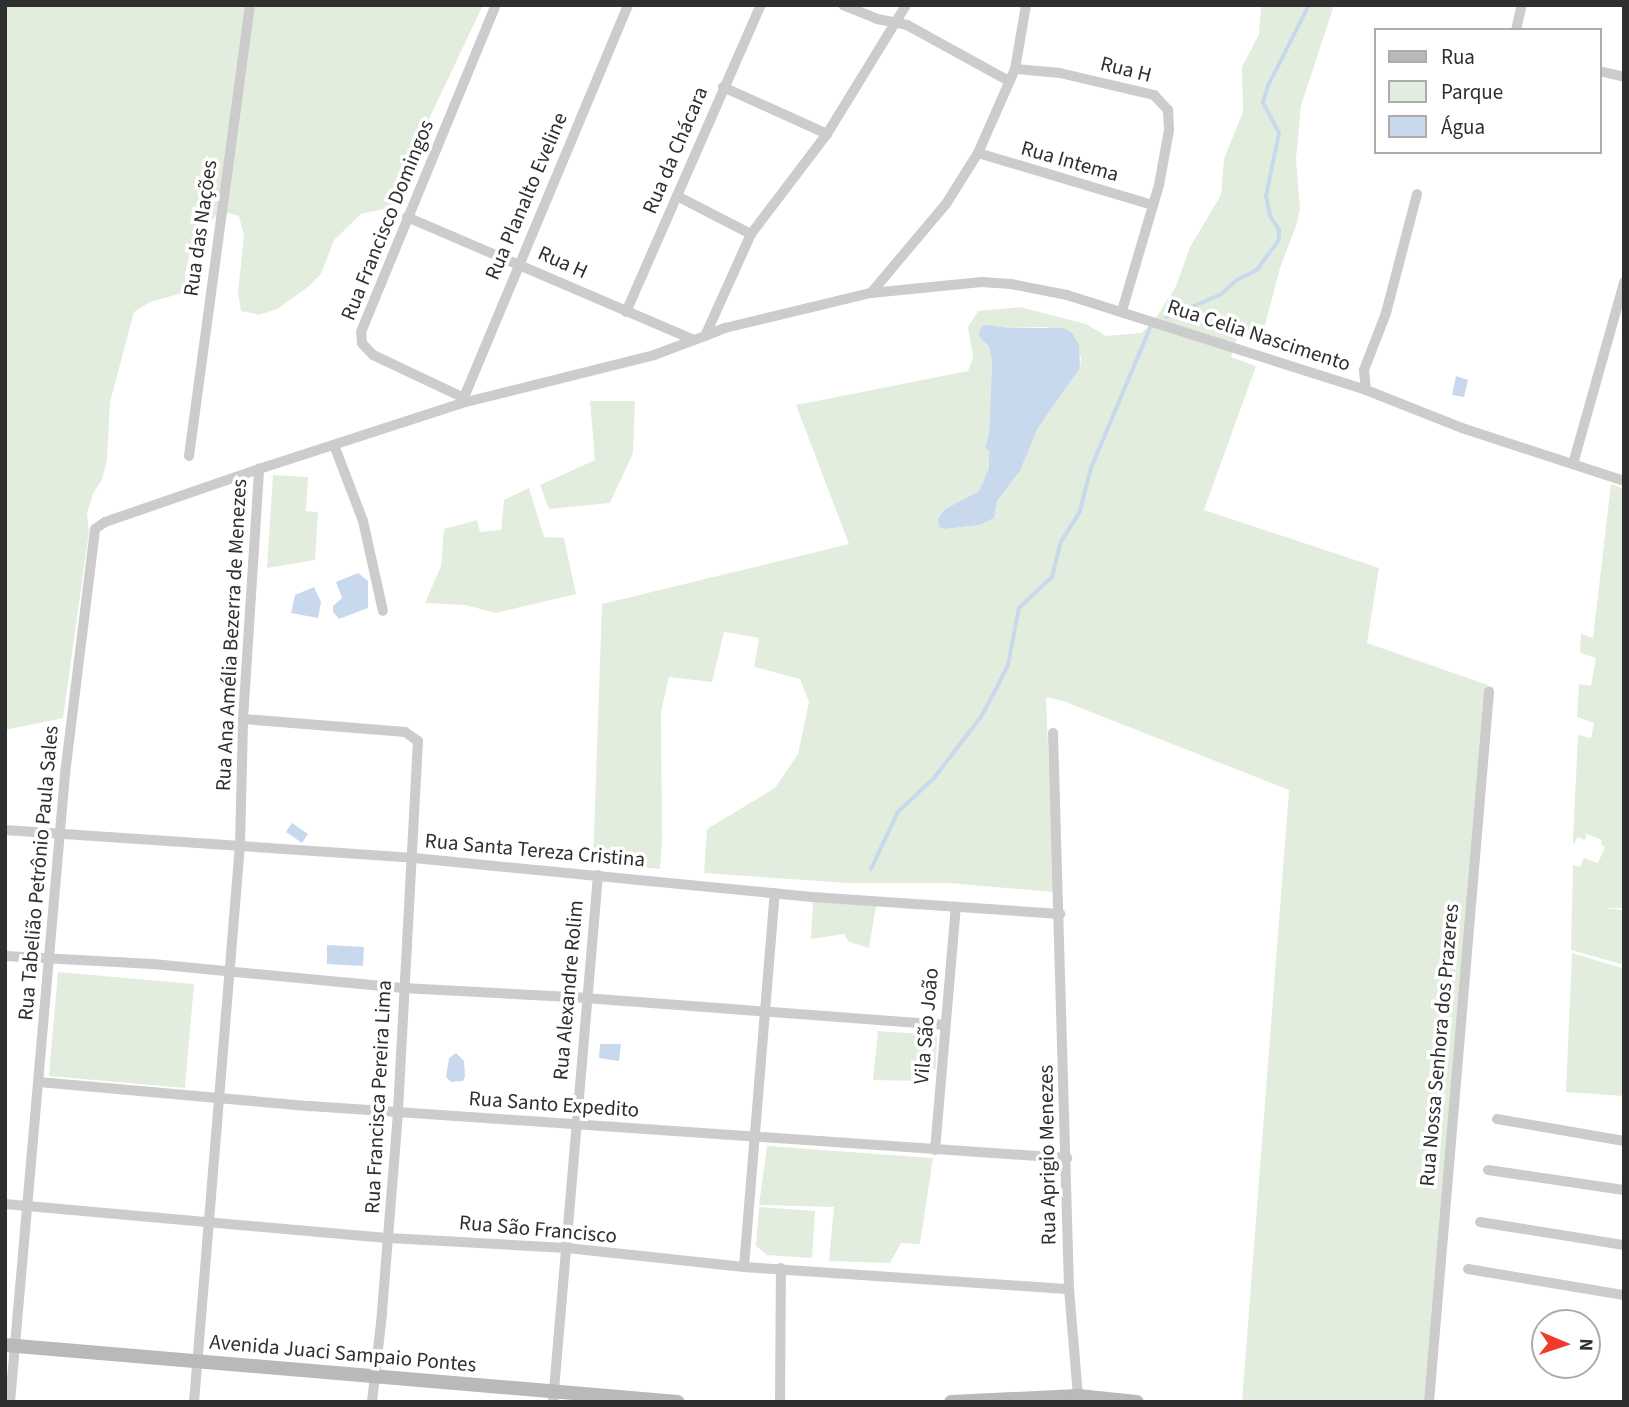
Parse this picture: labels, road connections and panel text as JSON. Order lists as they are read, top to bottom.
{
  "streets": {
    "main road": ["Avenida Juaci Sampaio Pontes"],
    "street": [
      "Rua H",
      "Rua da Chácara",
      "Rua Intema",
      "Rua Planalto Eveline",
      "Rua Francisco Domingos",
      "Rua das Nações",
      "Rua Celia Nascimento",
      "Rua Ana Amélia Bezerra de Menezes",
      "Rua Santa Tereza Cristina",
      "Rua Tabelião Petrônio Paula Sales",
      "Rua Alexandre Rolim",
      "Vila São João",
      "Rua Nossa Senhora dos Prazeres",
      "Rua Francisca Pereira Lima",
      "Rua Santo Expedito",
      "Rua Aprigio Menezes",
      "Rua São Francisco"
    ]
  },
  "crossings": [
    ["Rua H", "Rua da Chácara"],
    ["Rua H", "Rua Intema"],
    ["Rua H", "Rua Planalto Eveline"],
    ["Rua H", "Rua Francisco Domingos"],
    ["Rua H", "Rua Ana Amélia Bezerra de Menezes"],
    ["Rua Planalto Eveline", "Rua Francisco Domingos"],
    ["Rua Planalto Eveline", "Rua Ana Amélia Bezerra de Menezes"],
    ["Rua Francisco Domingos", "Rua Ana Amélia Bezerra de Menezes"],
    ["Rua Celia Nascimento", "Rua Ana Amélia Bezerra de Menezes"],
    ["Rua Ana Amélia Bezerra de Menezes", "Rua Santa Tereza Cristina"],
    ["Rua Ana Amélia Bezerra de Menezes", "Rua Tabelião Petrônio Paula Sales"],
    ["Rua Ana Amélia Bezerra de Menezes", "Rua Francisca Pereira Lima"],
    ["Rua Ana Amélia Bezerra de Menezes", "Rua Santo Expedito"],
    ["Rua Ana Amélia Bezerra de Menezes", "Rua São Francisco"],
    ["Rua Ana Amélia Bezerra de Menezes", "Avenida Juaci Sampaio Pontes"],
    ["Rua Santa Tereza Cristina", "Rua Tabelião Petrônio Paula Sales"],
    ["Rua Santa Tereza Cristina", "Rua Alexandre Rolim"],
    ["Rua Santa Tereza Cristina", "Vila São João"],
    ["Rua Santa Tereza Cristina", "Rua Francisca Pereira Lima"],
    ["Rua Santa Tereza Cristina", "Rua Aprigio Menezes"],
    ["Rua Tabelião Petrônio Paula Sales", "Rua Santo Expedito"],
    ["Rua Tabelião Petrônio Paula Sales", "Rua São Francisco"],
    ["Rua Tabelião Petrônio Paula Sales", "Avenida Juaci Sampaio Pontes"],
    ["Rua Alexandre Rolim", "Rua Santo Expedito"],
    ["Rua Alexandre Rolim", "Rua São Francisco"],
    ["Rua Alexandre Rolim", "Avenida Juaci Sampaio Pontes"],
    ["Vila São João", "Rua Santo Expedito"],
    ["Rua Francisca Pereira Lima", "Rua Santo Expedito"],
    ["Rua Francisca Pereira Lima", "Rua São Francisco"],
    ["Rua Francisca Pereira Lima", "Avenida Juaci Sampaio Pontes"],
    ["Rua Santo Expedito", "Rua Aprigio Menezes"],
    ["Rua Aprigio Menezes", "Rua São Francisco"]
  ],
  "legend": ["Rua", "Parque", "Água"],
  "north": "right"
}
